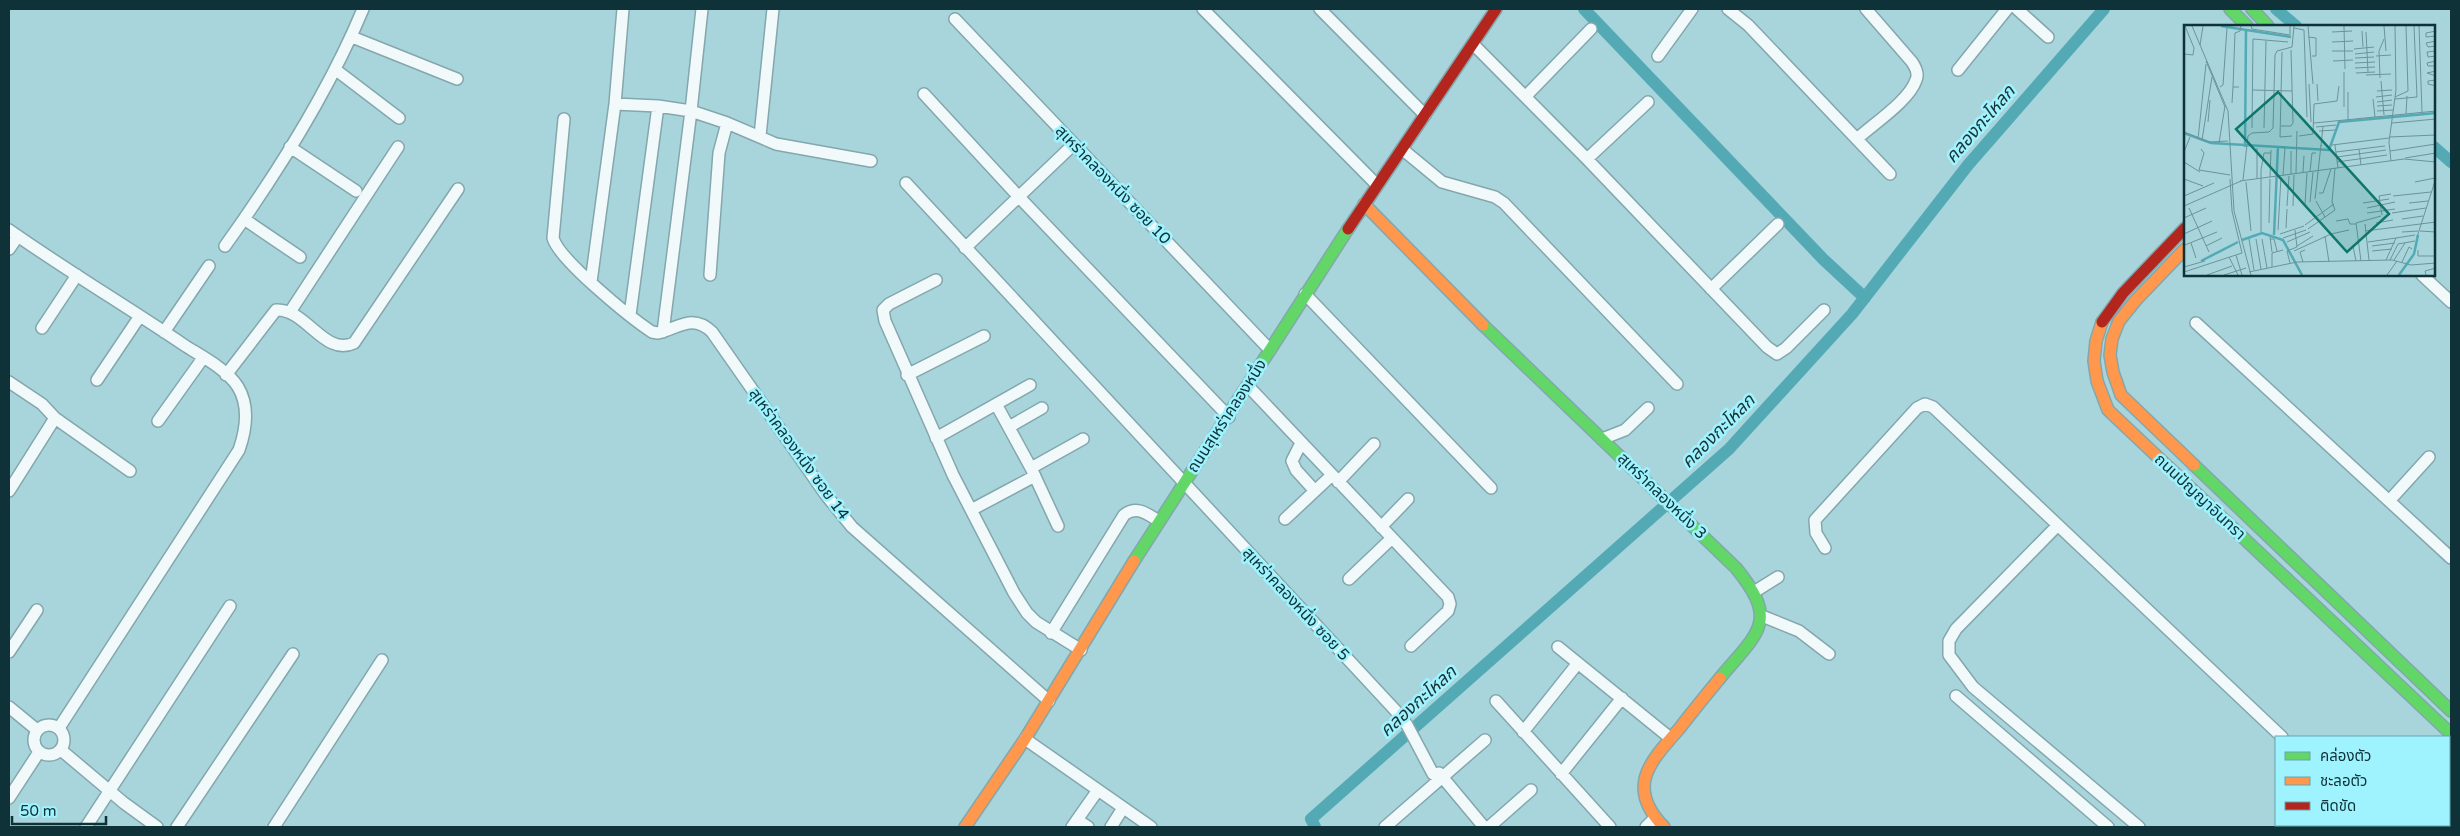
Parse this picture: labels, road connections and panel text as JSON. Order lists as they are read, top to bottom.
{
  "streets": {
    "street": [
      "สุเหร่าคลองหนึ่ง ซอย 10",
      "ถนนสุเหร่าคลองหนึ่ง",
      "สุเหร่าคลองหนึ่ง ซอย 14",
      "สุเหร่าคลองหนึ่ง 3",
      "ถนนปัญญาอินทรา",
      "สุเหร่าคลองหนึ่ง ซอย 5"
    ]
  },
  "crossings": [
    ["สุเหร่าคลองหนึ่ง ซอย 10", "ถนนสุเหร่าคลองหนึ่ง"],
    ["ถนนสุเหร่าคลองหนึ่ง", "สุเหร่าคลองหนึ่ง ซอย 14"],
    ["ถนนสุเหร่าคลองหนึ่ง", "สุเหร่าคลองหนึ่ง 3"],
    ["ถนนสุเหร่าคลองหนึ่ง", "สุเหร่าคลองหนึ่ง ซอย 5"]
  ],
  "water": ["คลองกะโหลก"],
  "legend": ["คล่องตัว", "ชะลอตัว", "ติดขัด"],
  "scale_bar": "50 m"
}
